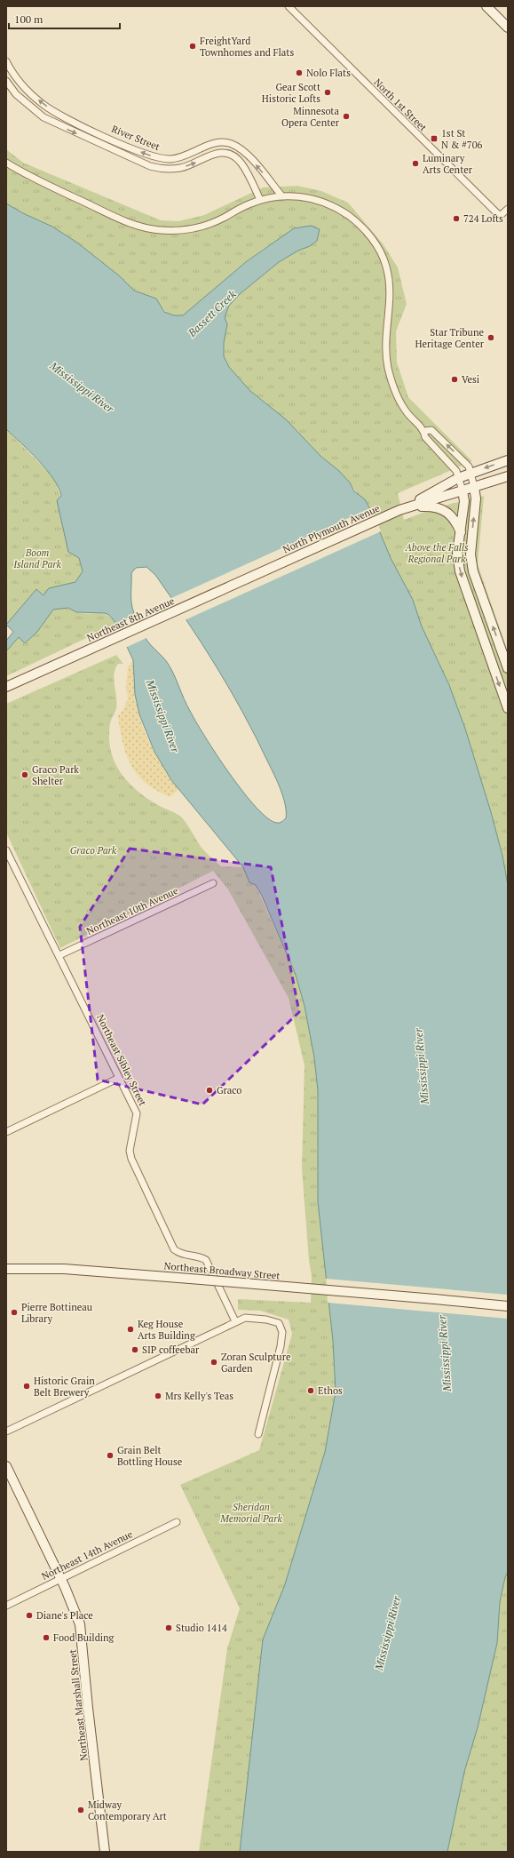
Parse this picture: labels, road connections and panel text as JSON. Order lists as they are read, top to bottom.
{
  "streets": {
    "main road": [
      "North Plymouth Avenue",
      "Northeast 8th Avenue",
      "Northeast Broadway Street",
      "Northeast Marshall Street"
    ],
    "street": [
      "North 1st Street",
      "River Street",
      "Northeast 10th Avenue",
      "Northeast Sibley Street",
      "Northeast 14th Avenue"
    ]
  },
  "crossings": [
    ["North Plymouth Avenue", "Northeast 8th Avenue"],
    ["Northeast 10th Avenue", "Northeast Sibley Street"],
    ["Northeast 14th Avenue", "Northeast Marshall Street"]
  ],
  "water": ["Bassett Creek", "Mississippi River"],
  "parks": [
    "Above the Falls Regional Park",
    "Boom Island Park",
    "Graco Park",
    "Sheridan Memorial Park"
  ],
  "places": {
    "other": [
      "FreightYard Townhomes and Flats",
      "Nolo Flats",
      "Gear Scott Historic Lofts",
      "Minnesota Opera Center",
      "Luminary Arts Center",
      "724 Lofts",
      "Star Tribune Heritage Center",
      "Vesi",
      "Graco Park Shelter",
      "Graco",
      "Pierre Bottineau Library",
      "Keg House Arts Building",
      "SIP coffeebar",
      "Zoran Sculpture Garden",
      "Historic Grain Belt Brewery",
      "Ethos",
      "Mrs Kelly's Teas",
      "Grain Belt Bottling House",
      "Diane's Place",
      "Studio 1414",
      "Food Building",
      "Midway Contemporary Art"
    ],
    "transit": ["1st St N & #706"]
  },
  "scale_bar": "100 m"
}
